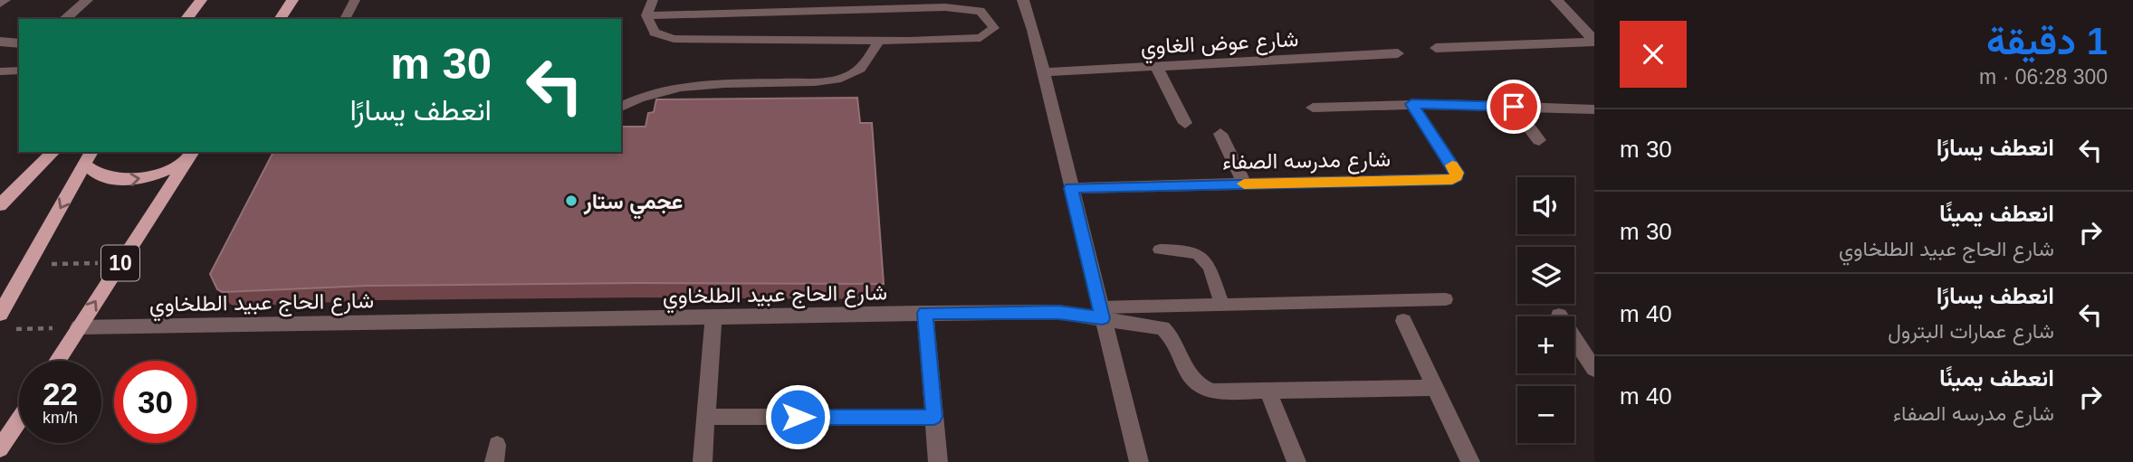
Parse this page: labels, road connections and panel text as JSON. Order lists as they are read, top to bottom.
{
  "streets": {
    "main road": ["10"],
    "street": ["شارع عوض الغاوي", "شارع مدرسه الصفاء", "شارع الحاج عبيد الطلخاوي"]
  },
  "crossings": [
    ["10", "شارع الحاج عبيد الطلخاوي"]
  ],
  "places": ["عجمي ستار"],
  "page": {
    "heading": ["1 دقيقة", "300 m · 06:28"],
    "turn": ["30 m", "انعطف يسارًا"],
    "list": [
      {
        "name": "انعطف يسارًا",
        "value": "30 m"
      },
      {
        "name": "انعطف يمينًا",
        "note": "شارع الحاج عبيد الطلخاوي",
        "value": "30 m"
      },
      {
        "name": "انعطف يسارًا",
        "note": "شارع عمارات البترول",
        "value": "40 m"
      },
      {
        "name": "انعطف يمينًا",
        "note": "شارع مدرسه الصفاء",
        "value": "40 m"
      }
    ],
    "map_buttons": ["+", "−"],
    "speed": "22 km/h",
    "limit": "30"
  }
}
